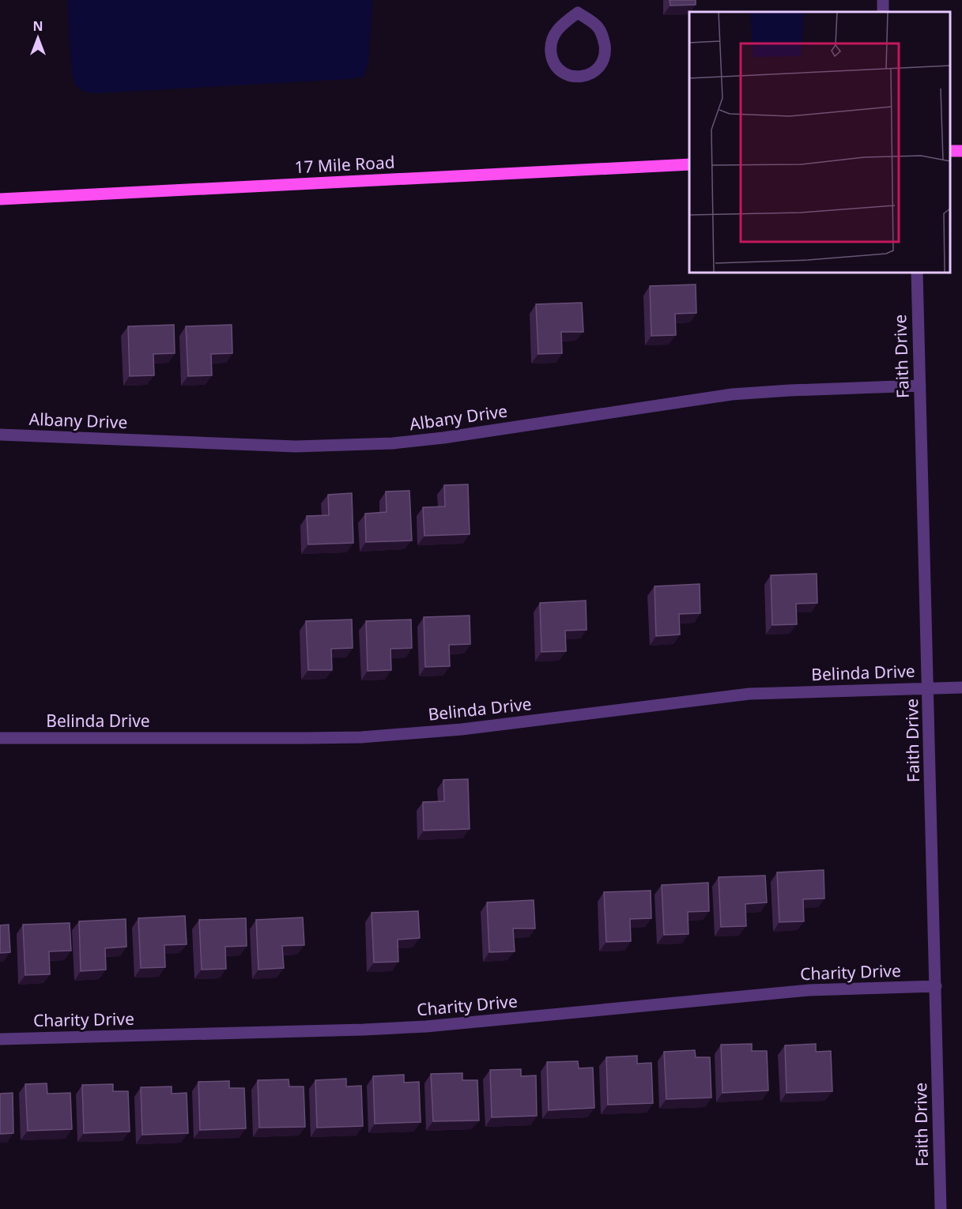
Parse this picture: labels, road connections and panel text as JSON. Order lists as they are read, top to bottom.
{
  "streets": {
    "main road": ["17 Mile Road"],
    "street": [
      "Faith Drive",
      "Albany Drive",
      "Belinda Drive",
      "Charity Drive"
    ]
  },
  "crossings": [
    ["Faith Drive", "Albany Drive"],
    ["Faith Drive", "Belinda Drive"],
    ["Faith Drive", "Charity Drive"]
  ],
  "north": "top"
}
